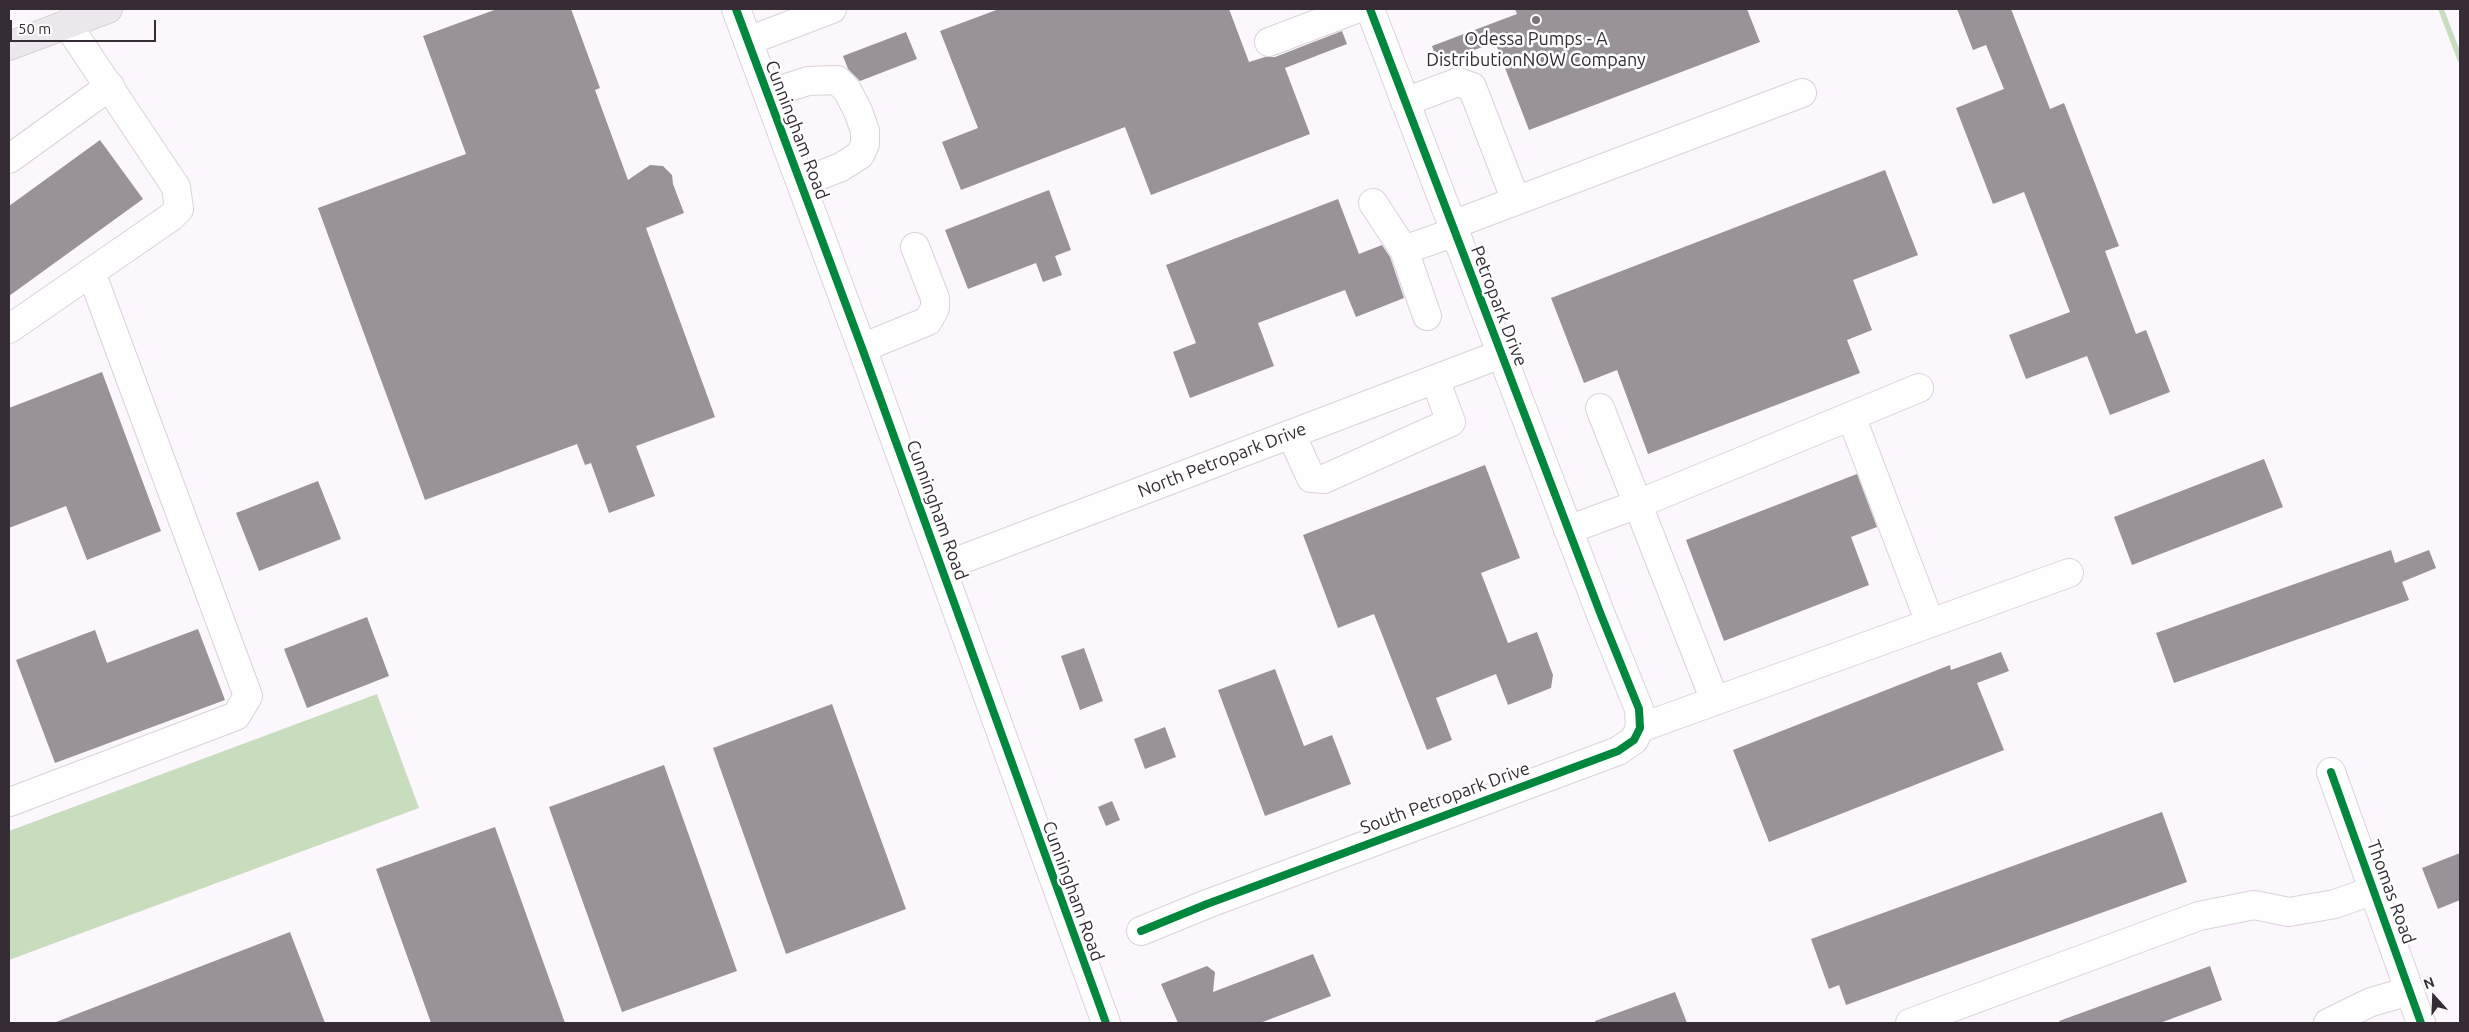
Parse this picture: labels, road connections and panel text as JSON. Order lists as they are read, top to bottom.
{
  "streets": {
    "street": [
      "Cunningham Road",
      "Petropark Drive",
      "North Petropark Drive",
      "South Petropark Drive",
      "Thomas Road"
    ]
  },
  "crossings": [
    ["Cunningham Road", "North Petropark Drive"],
    ["Petropark Drive", "North Petropark Drive"],
    ["Petropark Drive", "South Petropark Drive"]
  ],
  "places": ["Odessa Pumps - A DistributionNOW Company"],
  "scale_bar": "50 m",
  "north": "top"
}
